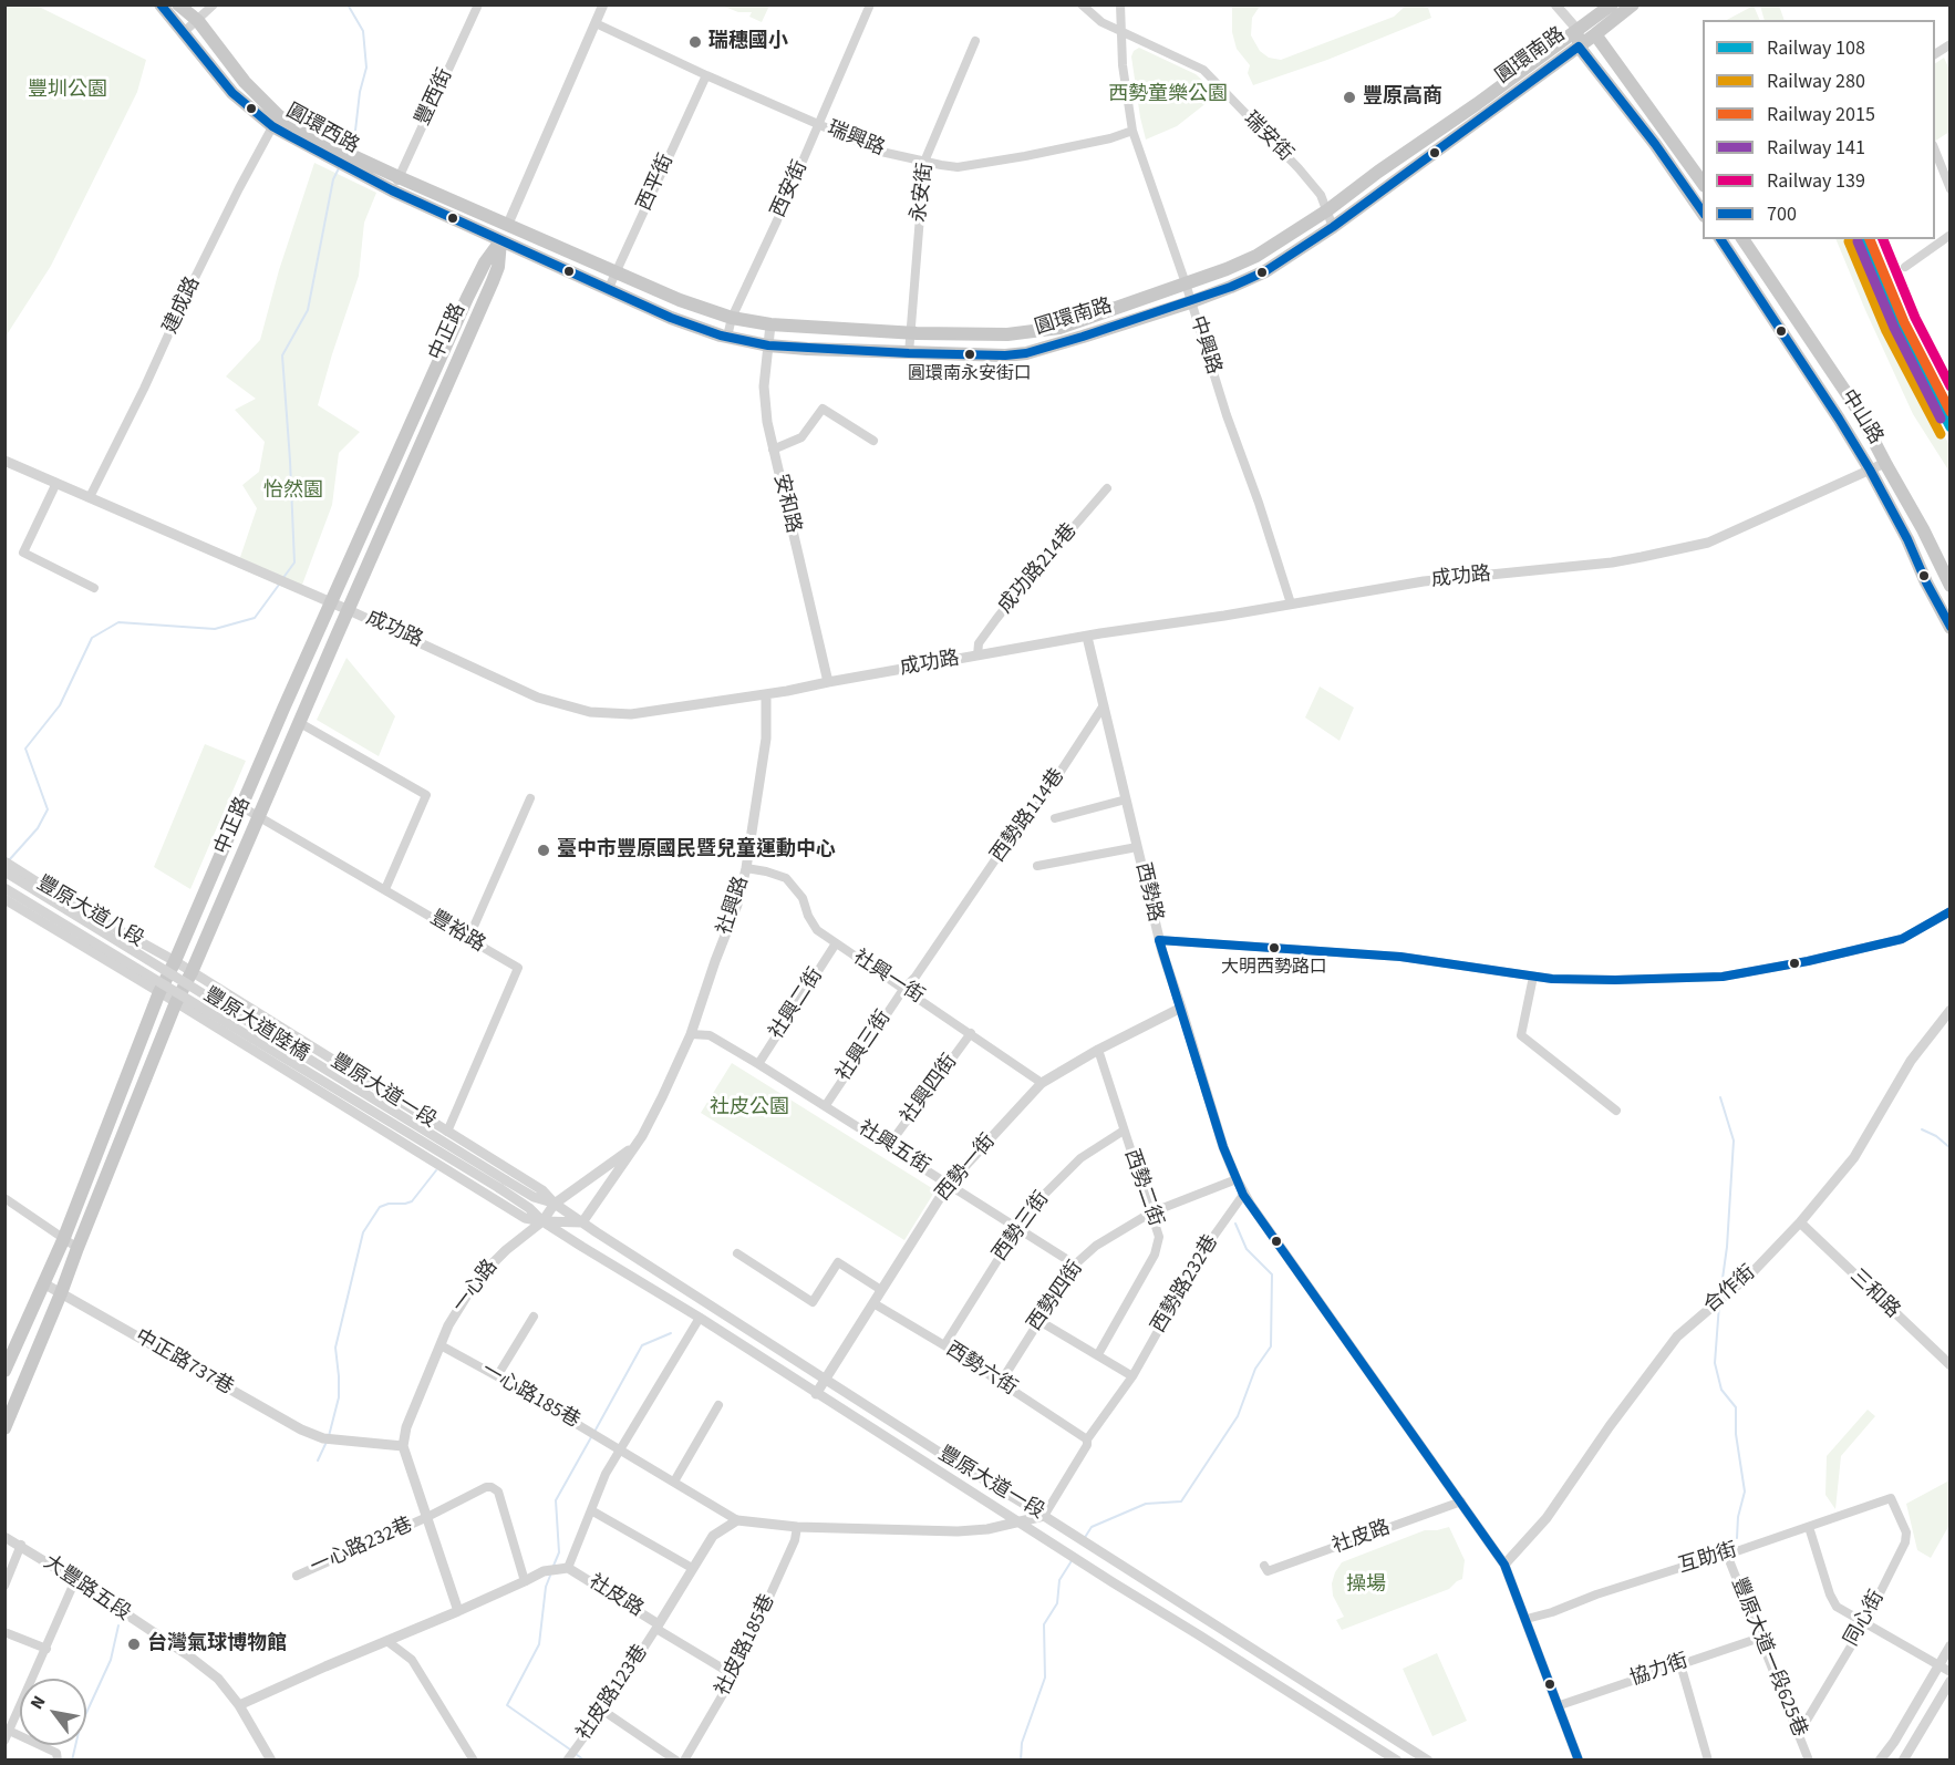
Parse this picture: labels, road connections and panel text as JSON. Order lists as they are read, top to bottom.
{
  "streets": {
    "main road": [
      "圓環南路",
      "圓環西路",
      "中正路",
      "中山路"
    ],
    "street": [
      "豐西街",
      "瑞安街",
      "瑞興路",
      "西平街",
      "西安街",
      "永安街",
      "建成路",
      "中興路",
      "安和路",
      "成功路214巷",
      "成功路",
      "西勢路114巷",
      "西勢路",
      "社興路",
      "豐原大道八段",
      "豐裕路",
      "社興一街",
      "社興二街",
      "豐原大道陸橋",
      "社興三街",
      "社興四街",
      "豐原大道一段",
      "社興五街",
      "西勢一街",
      "西勢二街",
      "西勢三街",
      "西勢路232巷",
      "一心路",
      "合作街",
      "三和路",
      "西勢四街",
      "中正路737巷",
      "西勢六街",
      "一心路185巷",
      "社皮路",
      "一心路232巷",
      "互助街",
      "大豐路五段",
      "同心街",
      "社皮路185巷",
      "豐原大道一段625巷",
      "協力街",
      "社皮路123巷"
    ]
  },
  "crossings": [
    ["圓環南路", "圓環西路"],
    ["圓環南路", "瑞安街"],
    ["圓環南路", "西平街"],
    ["圓環南路", "西安街"],
    ["圓環南路", "永安街"],
    ["圓環南路", "中正路"],
    ["圓環南路", "中興路"],
    ["圓環南路", "安和路"],
    ["豐西街", "圓環西路"],
    ["圓環西路", "建成路"],
    ["圓環西路", "中正路"],
    ["瑞安街", "中興路"],
    ["瑞興路", "西平街"],
    ["瑞興路", "西安街"],
    ["瑞興路", "永安街"],
    ["瑞興路", "中正路"],
    ["瑞興路", "中興路"],
    ["建成路", "成功路"],
    ["中正路", "成功路"],
    ["中正路", "豐原大道八段"],
    ["中正路", "豐裕路"],
    ["中正路", "豐原大道一段"],
    ["中正路", "中正路737巷"],
    ["中興路", "成功路"],
    ["中山路", "成功路"],
    ["安和路", "成功路"],
    ["成功路214巷", "成功路"],
    ["成功路", "西勢路"],
    ["成功路", "社興路"],
    ["西勢路114巷", "西勢路"],
    ["西勢路114巷", "社興一街"],
    ["西勢路114巷", "社興三街"],
    ["西勢路", "西勢一街"],
    ["西勢路", "西勢路232巷"],
    ["西勢路", "合作街"],
    ["西勢路", "西勢四街"],
    ["西勢路", "社皮路"],
    ["西勢路", "互助街"],
    ["西勢路", "協力街"],
    ["社興路", "社興一街"],
    ["社興路", "社興五街"],
    ["豐原大道八段", "豐原大道一段"],
    ["豐裕路", "豐原大道一段"],
    ["社興一街", "社興二街"],
    ["社興一街", "社興三街"],
    ["社興一街", "社興四街"],
    ["社興一街", "西勢一街"],
    ["社興二街", "社興五街"],
    ["豐原大道陸橋", "豐原大道一段"],
    ["社興三街", "社興五街"],
    ["社興四街", "社興五街"],
    ["豐原大道一段", "西勢一街"],
    ["豐原大道一段", "西勢路232巷"],
    ["豐原大道一段", "一心路"],
    ["社興五街", "西勢一街"],
    ["社興五街", "西勢三街"],
    ["社興五街", "西勢四街"],
    ["西勢一街", "西勢二街"],
    ["西勢一街", "西勢六街"],
    ["西勢二街", "西勢三街"],
    ["西勢二街", "西勢四街"],
    ["西勢三街", "西勢六街"],
    ["西勢路232巷", "西勢六街"],
    ["一心路", "中正路737巷"],
    ["一心路", "一心路185巷"],
    ["合作街", "三和路"],
    ["西勢四街", "西勢六街"],
    ["一心路185巷", "社皮路"],
    ["社皮路", "一心路232巷"],
    ["社皮路", "大豐路五段"],
    ["社皮路", "社皮路123巷"],
    ["互助街", "同心街"],
    ["互助街", "豐原大道一段625巷"],
    ["同心街", "豐原大道一段625巷"],
    ["豐原大道一段625巷", "協力街"]
  ],
  "parks": [
    "豐圳公園",
    "西勢童樂公園",
    "怡然園",
    "社皮公園",
    "操場"
  ],
  "places": [
    "瑞穗國小",
    "豐原高商",
    "圓環南永安街口",
    "臺中市豐原國民暨兒童運動中心",
    "大明西勢路口",
    "台灣氣球博物館"
  ],
  "lines": [
    "transit line 700",
    "rail line 108",
    "rail line 2015",
    "rail line 139",
    "rail line 280",
    "rail line 141"
  ],
  "legend": [
    "Railway 108",
    "Railway 280",
    "Railway 2015",
    "Railway 141",
    "Railway 139",
    "700"
  ],
  "north": "top left"
}
